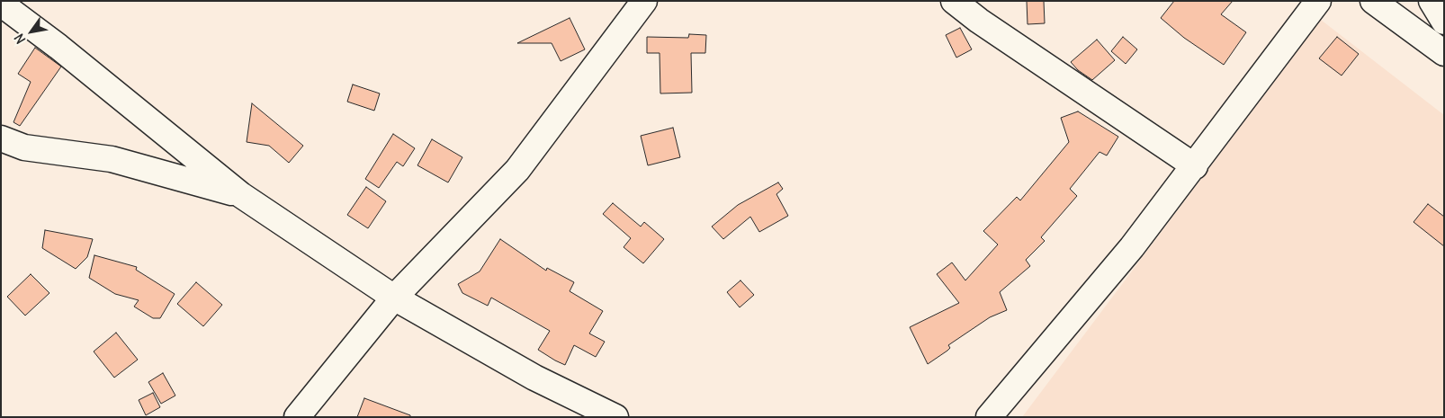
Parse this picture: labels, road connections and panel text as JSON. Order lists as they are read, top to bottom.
{
  "north": "bottom left"
}
